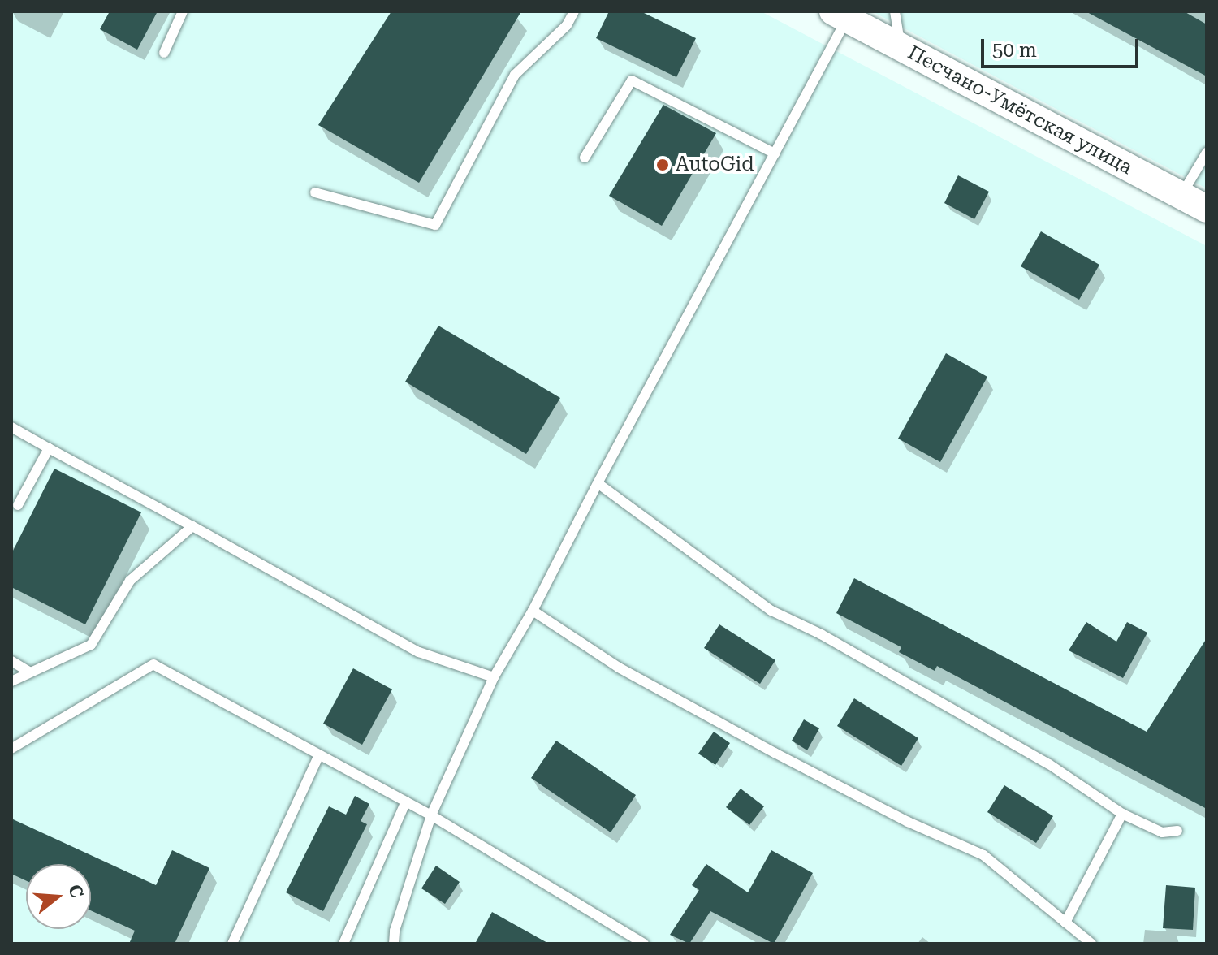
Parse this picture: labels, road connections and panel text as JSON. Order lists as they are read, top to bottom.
{
  "streets": {
    "main road": ["Песчано-Умётская улица"]
  },
  "places": ["AutoGid"],
  "scale_bar": "50 m",
  "north": "right"
}
